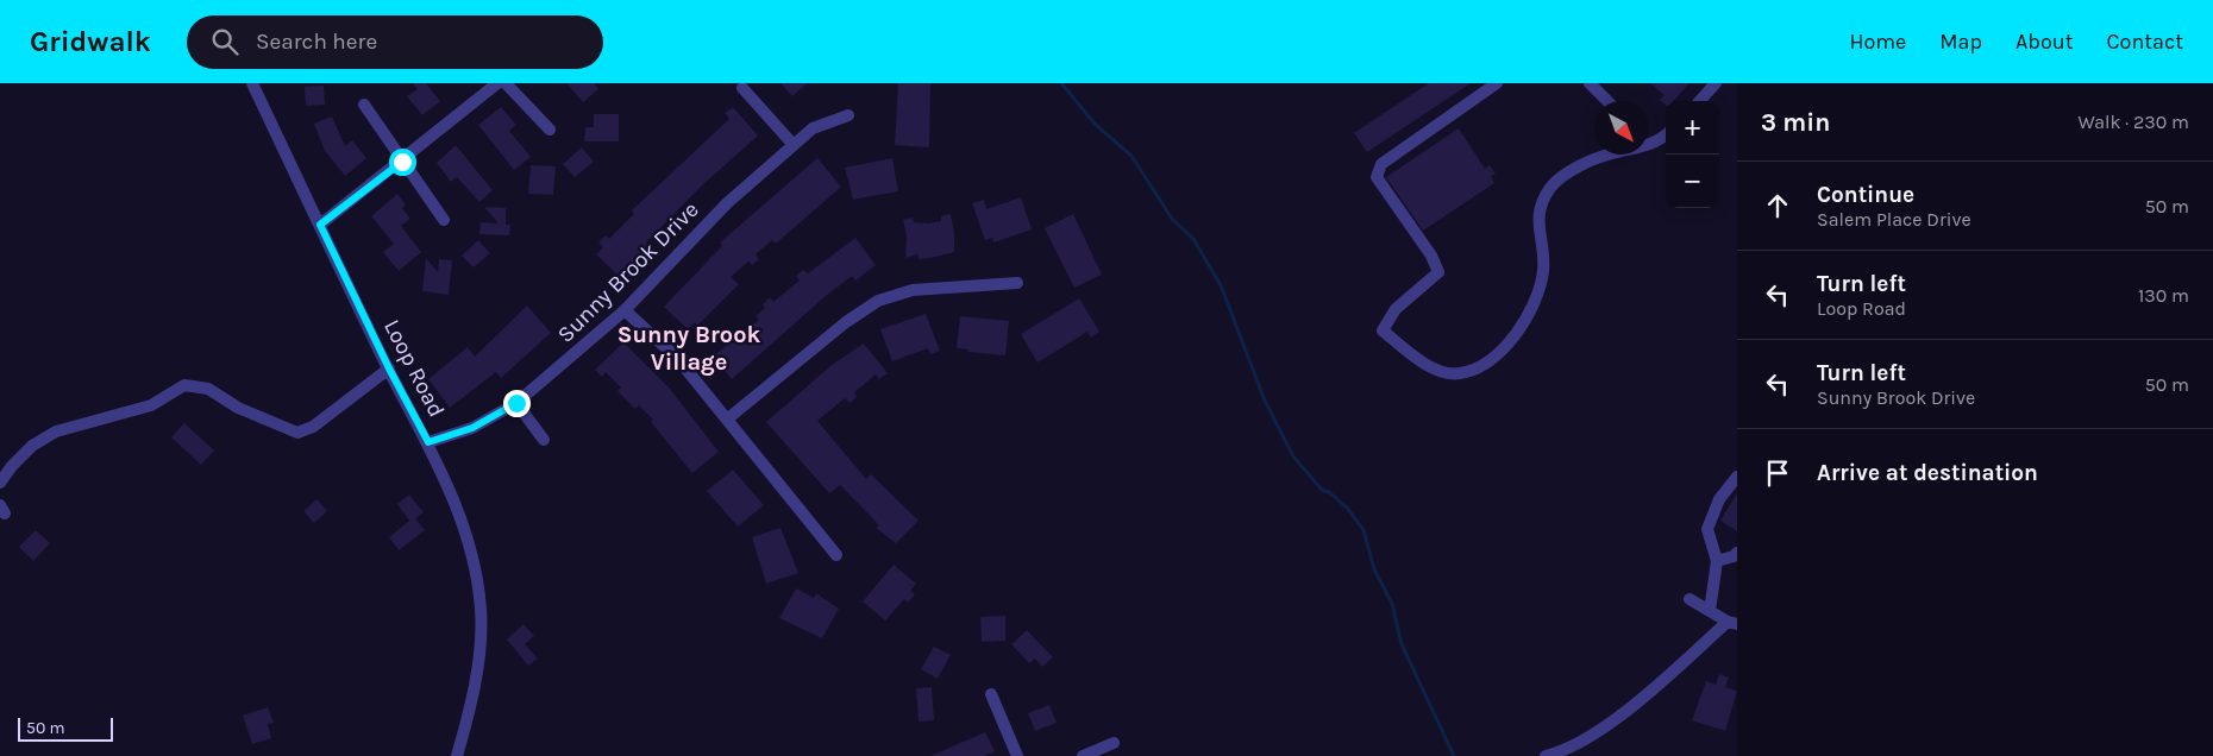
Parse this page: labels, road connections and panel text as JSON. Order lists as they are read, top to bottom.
{
  "streets": {
    "street": ["Sunny Brook Drive", "Loop Road"]
  },
  "crossings": [
    ["Sunny Brook Drive", "Loop Road"]
  ],
  "districts": ["Sunny Brook Village"],
  "scale_bar": "50 m",
  "north": "bottom right",
  "page": {
    "header": "Gridwalk",
    "search": "Search here",
    "nav": [
      "Home",
      "Map",
      "About",
      "Contact"
    ],
    "heading": ["3 min", "Walk · 230 m"],
    "map_buttons": ["+", "−"],
    "list": [
      ["Continue", "Salem Place Drive", "50 m"],
      ["Turn left", "Loop Road", "130 m"],
      ["Turn left", "Sunny Brook Drive", "50 m"],
      "Arrive at destination"
    ],
    "scale": "50 m"
  }
}
